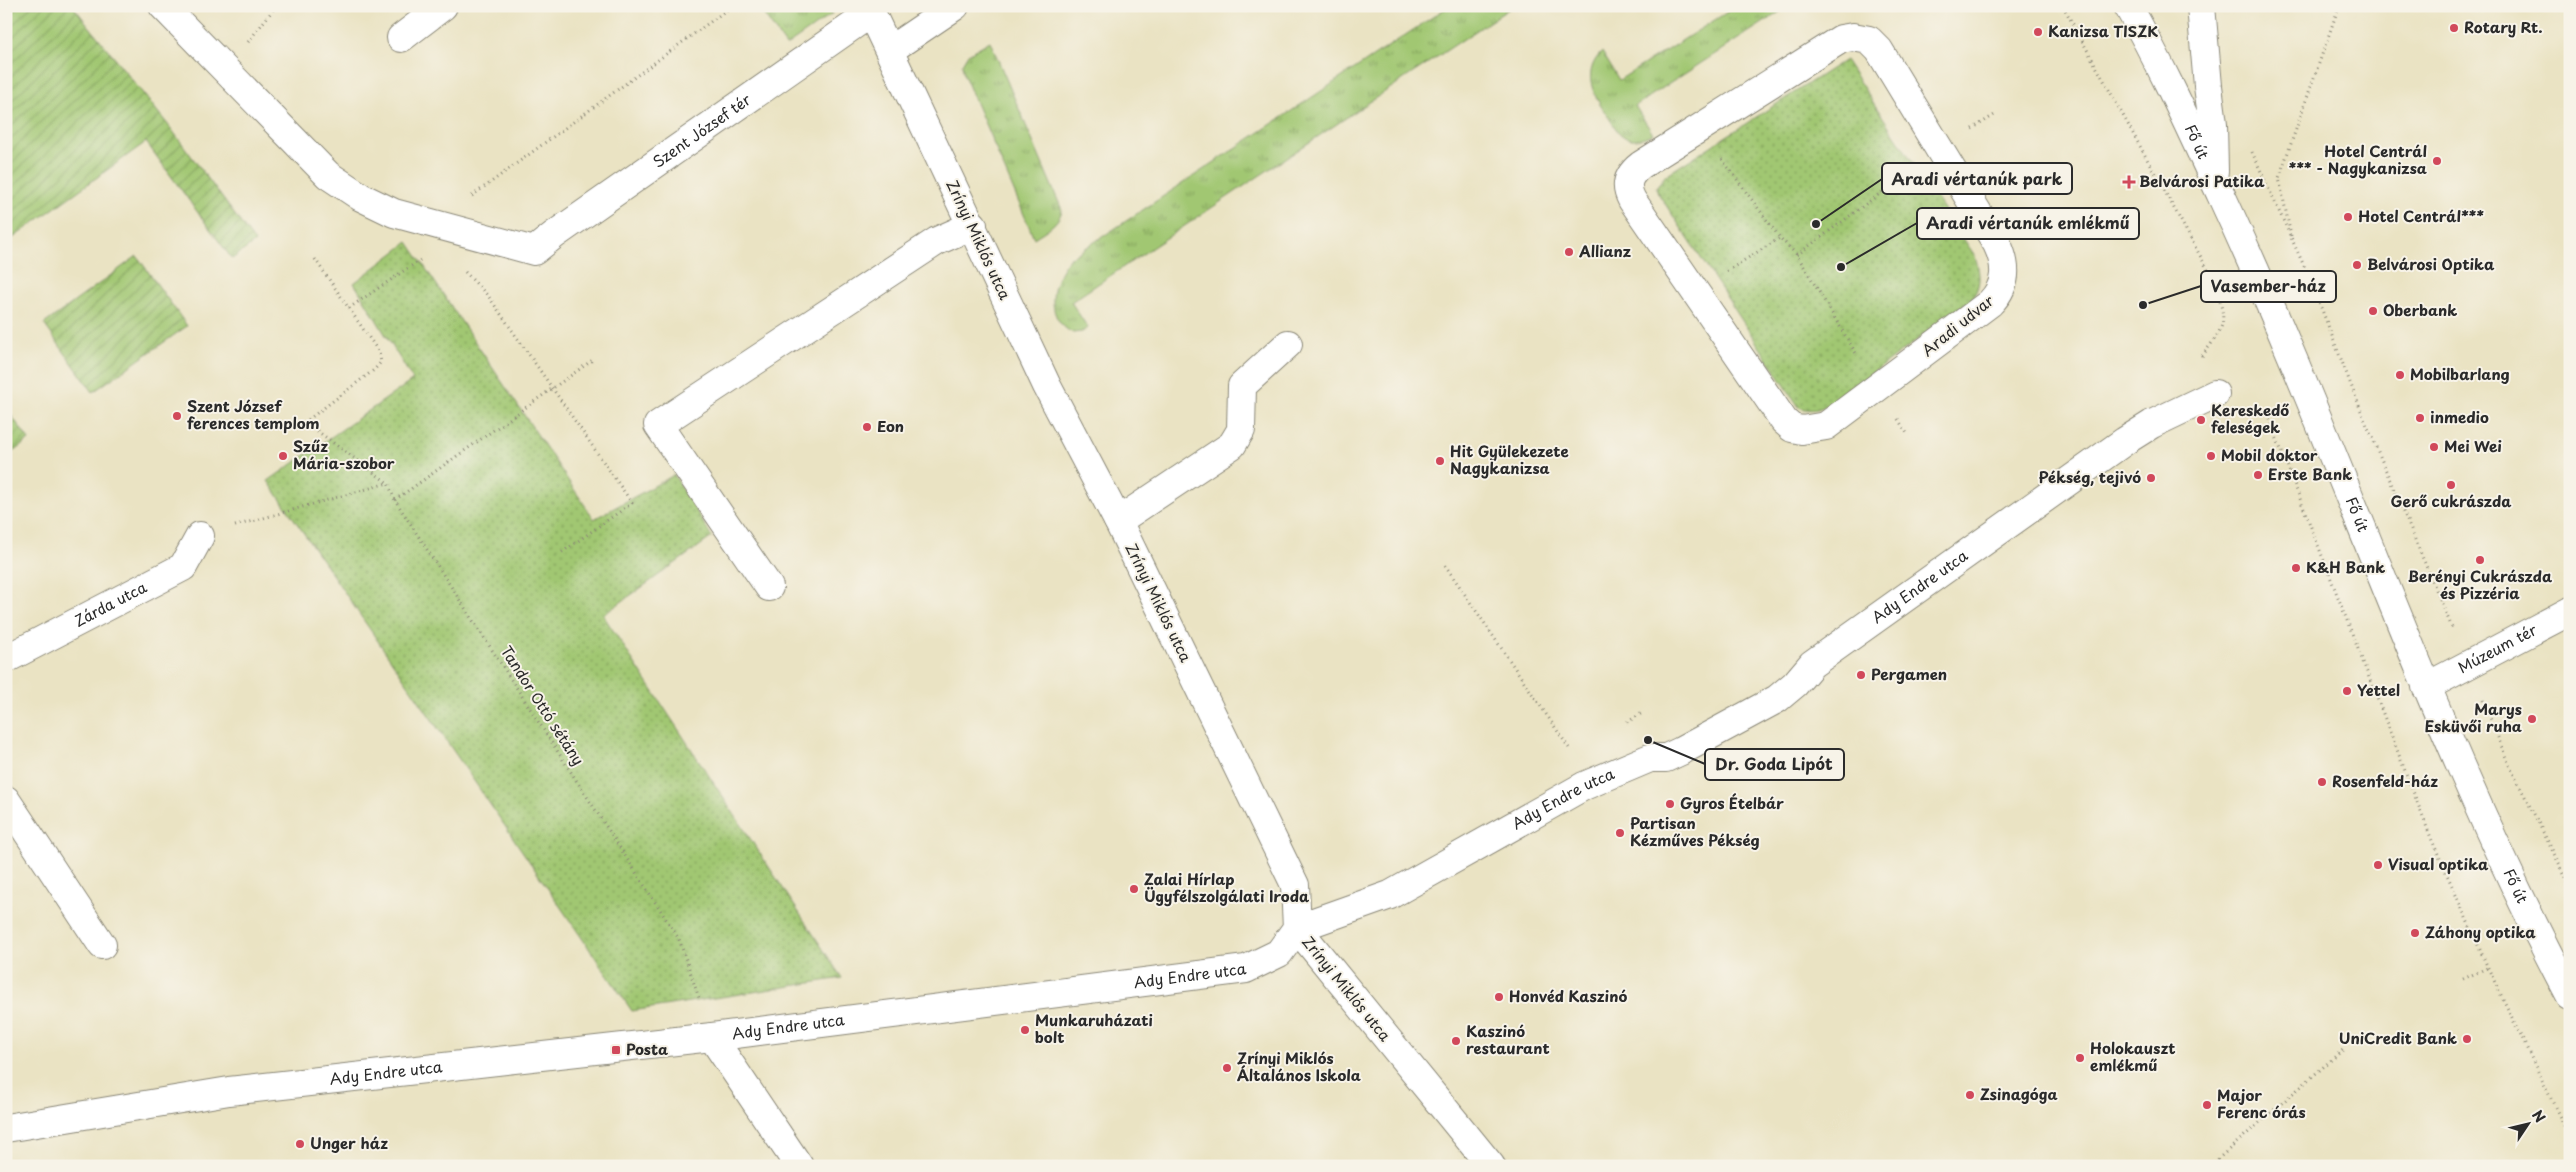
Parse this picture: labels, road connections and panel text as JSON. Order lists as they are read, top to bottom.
{
  "streets": {
    "street": [
      "Szent József tér",
      "Fő út",
      "Zrínyi Miklós utca",
      "Aradi udvar",
      "Ady Endre utca",
      "Zárda utca",
      "Múzeum tér"
    ],
    "path": ["Tandor Ottó sétány"]
  },
  "crossings": [
    ["Szent József tér", "Zrínyi Miklós utca"],
    ["Fő út", "Múzeum tér"],
    ["Zrínyi Miklós utca", "Ady Endre utca"],
    ["Ady Endre utca", "Tandor Ottó sétány"]
  ],
  "places": {
    "other": [
      "Rotary Rt.",
      "Kanizsa TISZK",
      "Hotel Centrál *** - Nagykanizsa",
      "Hotel Centrál***",
      "Aradi vértanúk park",
      "Allianz",
      "Belvárosi Optika",
      "Aradi vértanúk emlékmű",
      "Vasember-ház",
      "Oberbank",
      "Mobilbarlang",
      "Szent József ferences templom",
      "inmedio",
      "Kereskedő feleségek",
      "Eon",
      "Mei Wei",
      "Szűz Mária-szobor",
      "Mobil doktor",
      "Hit Gyülekezete Nagykanizsa",
      "Erste Bank",
      "Pékség, tejivó",
      "Gerő cukrászda",
      "Berényi Cukrászda és Pizzéria",
      "K&H Bank",
      "Pergamen",
      "Yettel",
      "Marys Esküvői ruha",
      "Dr. Goda Lipót",
      "Rosenfeld-ház",
      "Gyros Ételbár",
      "Partisan Kézműves Pékség",
      "Visual optika",
      "Zalai Hírlap Ügyfélszolgálati Iroda",
      "Záhony optika",
      "Honvéd Kaszinó",
      "Munkaruházati bolt",
      "UniCredit Bank",
      "Kaszinó restaurant",
      "Holokauszt emlékmű",
      "Zrínyi Miklós Általános Iskola",
      "Zsinagóga",
      "Major Ferenc órás",
      "Unger ház"
    ],
    "health": ["Belvárosi Patika"],
    "transit": ["Posta"]
  },
  "north": "top right"
}
